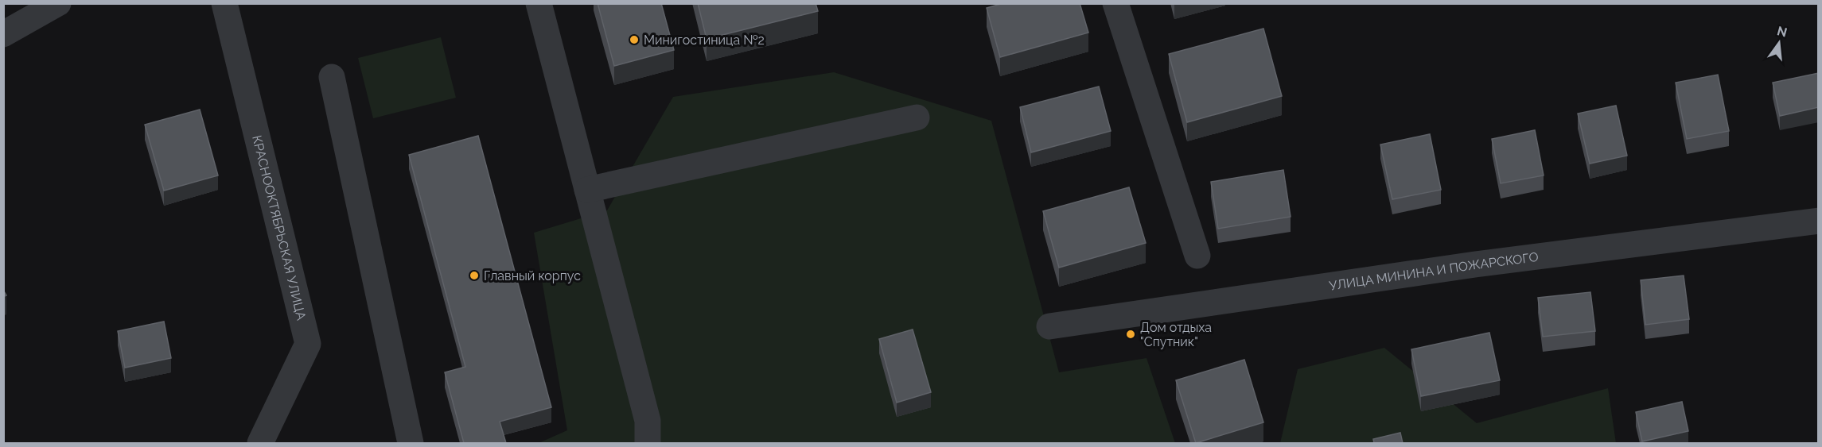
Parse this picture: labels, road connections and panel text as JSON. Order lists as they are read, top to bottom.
{
  "streets": {
    "street": ["КРАСНООКТЯБРЬСКАЯ УЛИЦА", "УЛИЦА МИНИНА И ПОЖАРСКОГО"]
  },
  "places": ["Минигостиница №2", "Главный корпус", "Дом отдыха \"Спутник\""],
  "north": "top"
}
